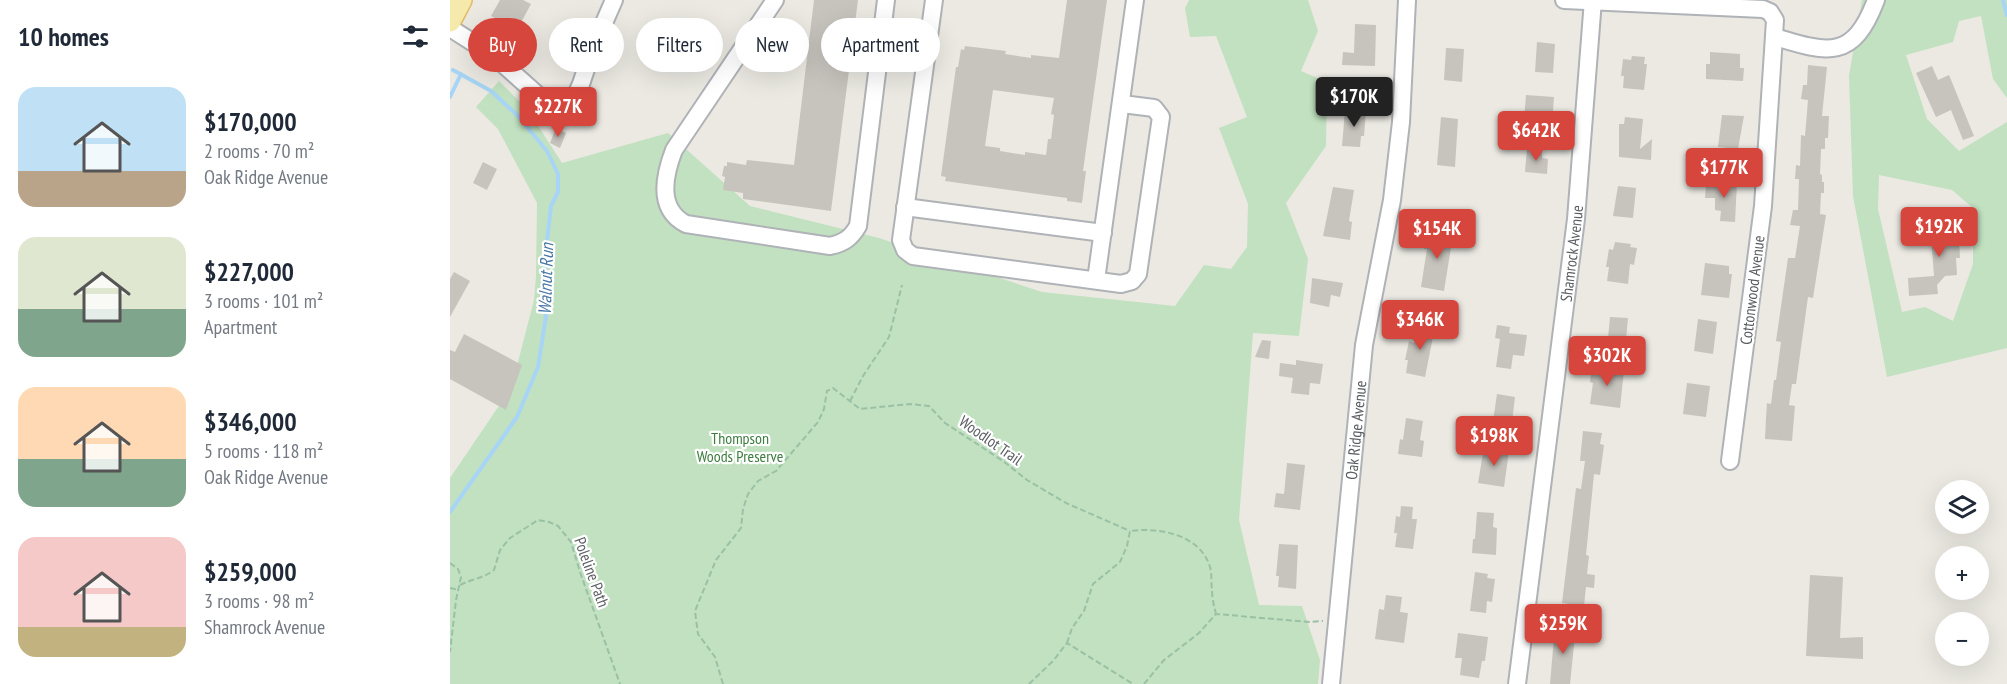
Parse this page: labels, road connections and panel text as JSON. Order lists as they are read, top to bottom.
{
  "streets": {
    "street": ["Shamrock Avenue", "Cottonwood Avenue", "Oak Ridge Avenue"],
    "path": ["Woodlot Trail", "Poleline Path"]
  },
  "crossings": [
    ["Shamrock Avenue", "Cottonwood Avenue"]
  ],
  "water": ["Walnut Run"],
  "parks": ["Thompson Woods Preserve"],
  "page": {
    "heading": "10 homes",
    "chip": [
      "Buy",
      "Rent",
      "Filters",
      "New",
      "Apartment"
    ],
    "list": [
      {
        "name": "$170,000",
        "note": "2 rooms · 70 m² · Oak Ridge Avenue"
      },
      {
        "name": "$227,000",
        "note": "3 rooms · 101 m² · Apartment"
      },
      {
        "name": "$346,000",
        "note": "5 rooms · 118 m² · Oak Ridge Avenue"
      },
      {
        "name": "$259,000",
        "note": "3 rooms · 98 m² · Shamrock Avenue"
      }
    ],
    "price": [
      "$170K",
      "$227K",
      "$642K",
      "$177K",
      "$192K",
      "$154K",
      "$346K",
      "$302K",
      "$198K",
      "$259K"
    ],
    "map_buttons": ["+", "−"]
  }
}
